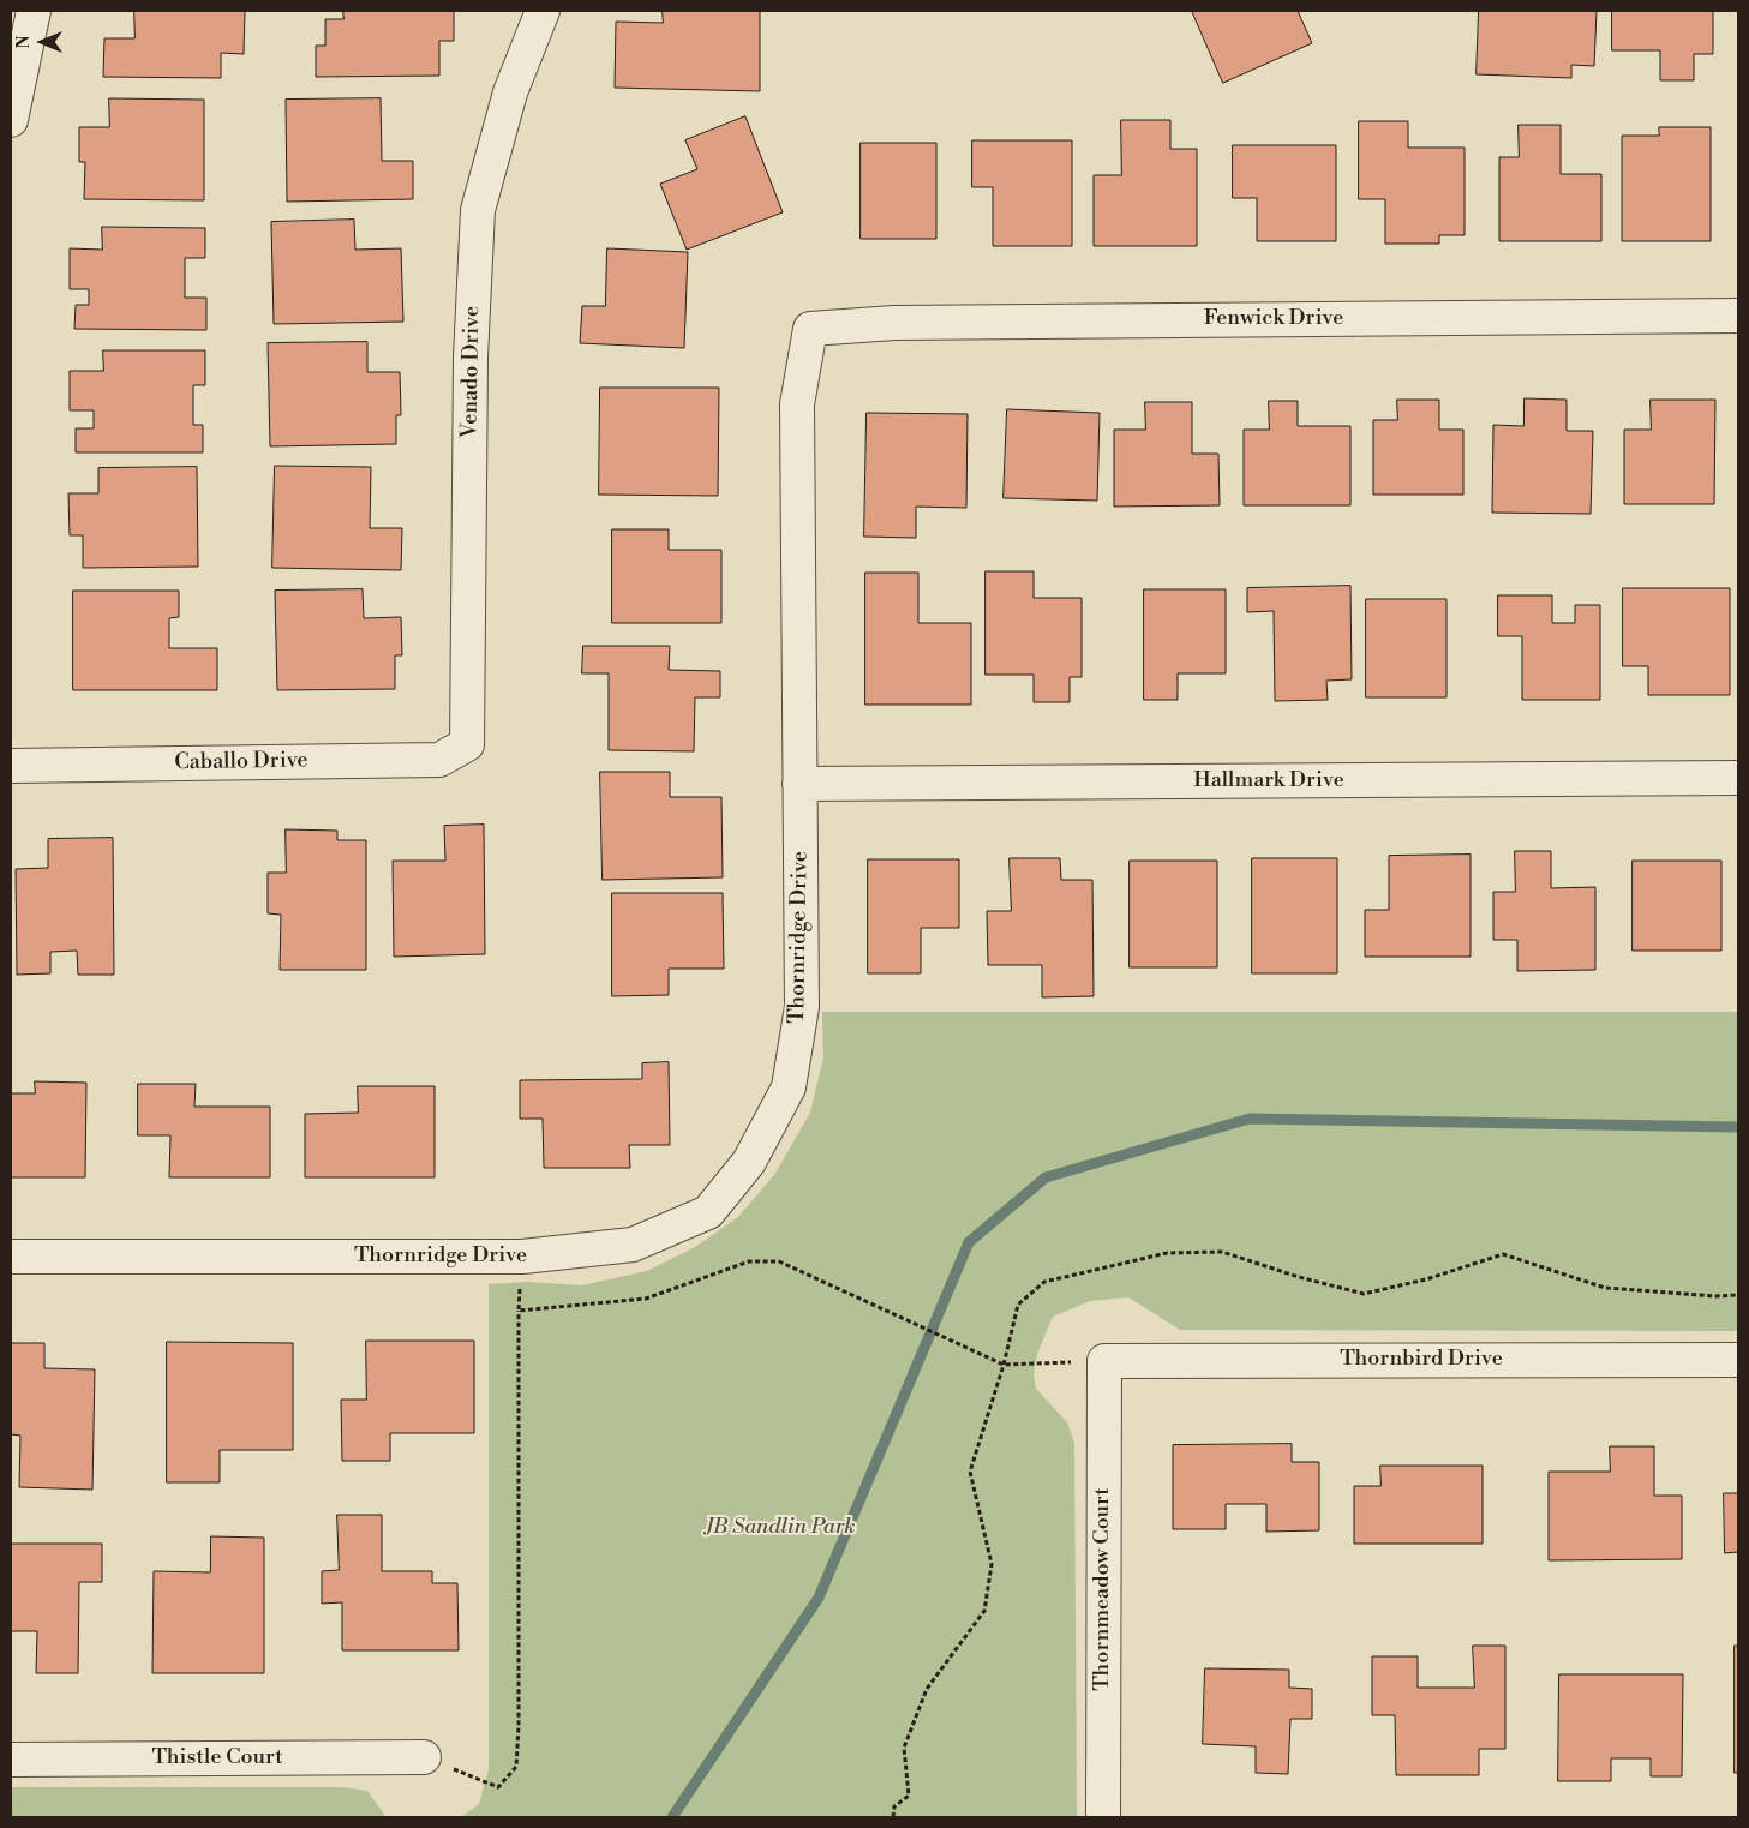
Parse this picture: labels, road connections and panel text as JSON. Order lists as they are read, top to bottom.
{
  "streets": {
    "street": [
      "Fenwick Drive",
      "Venado Drive",
      "Caballo Drive",
      "Hallmark Drive",
      "Thornridge Drive",
      "Thornbird Drive",
      "Thornmeadow Court",
      "Thistle Court"
    ]
  },
  "crossings": [
    ["Fenwick Drive", "Thornridge Drive"],
    ["Venado Drive", "Caballo Drive"],
    ["Hallmark Drive", "Thornridge Drive"],
    ["Thornbird Drive", "Thornmeadow Court"]
  ],
  "parks": ["JB Sandlin Park"],
  "north": "left"
}
